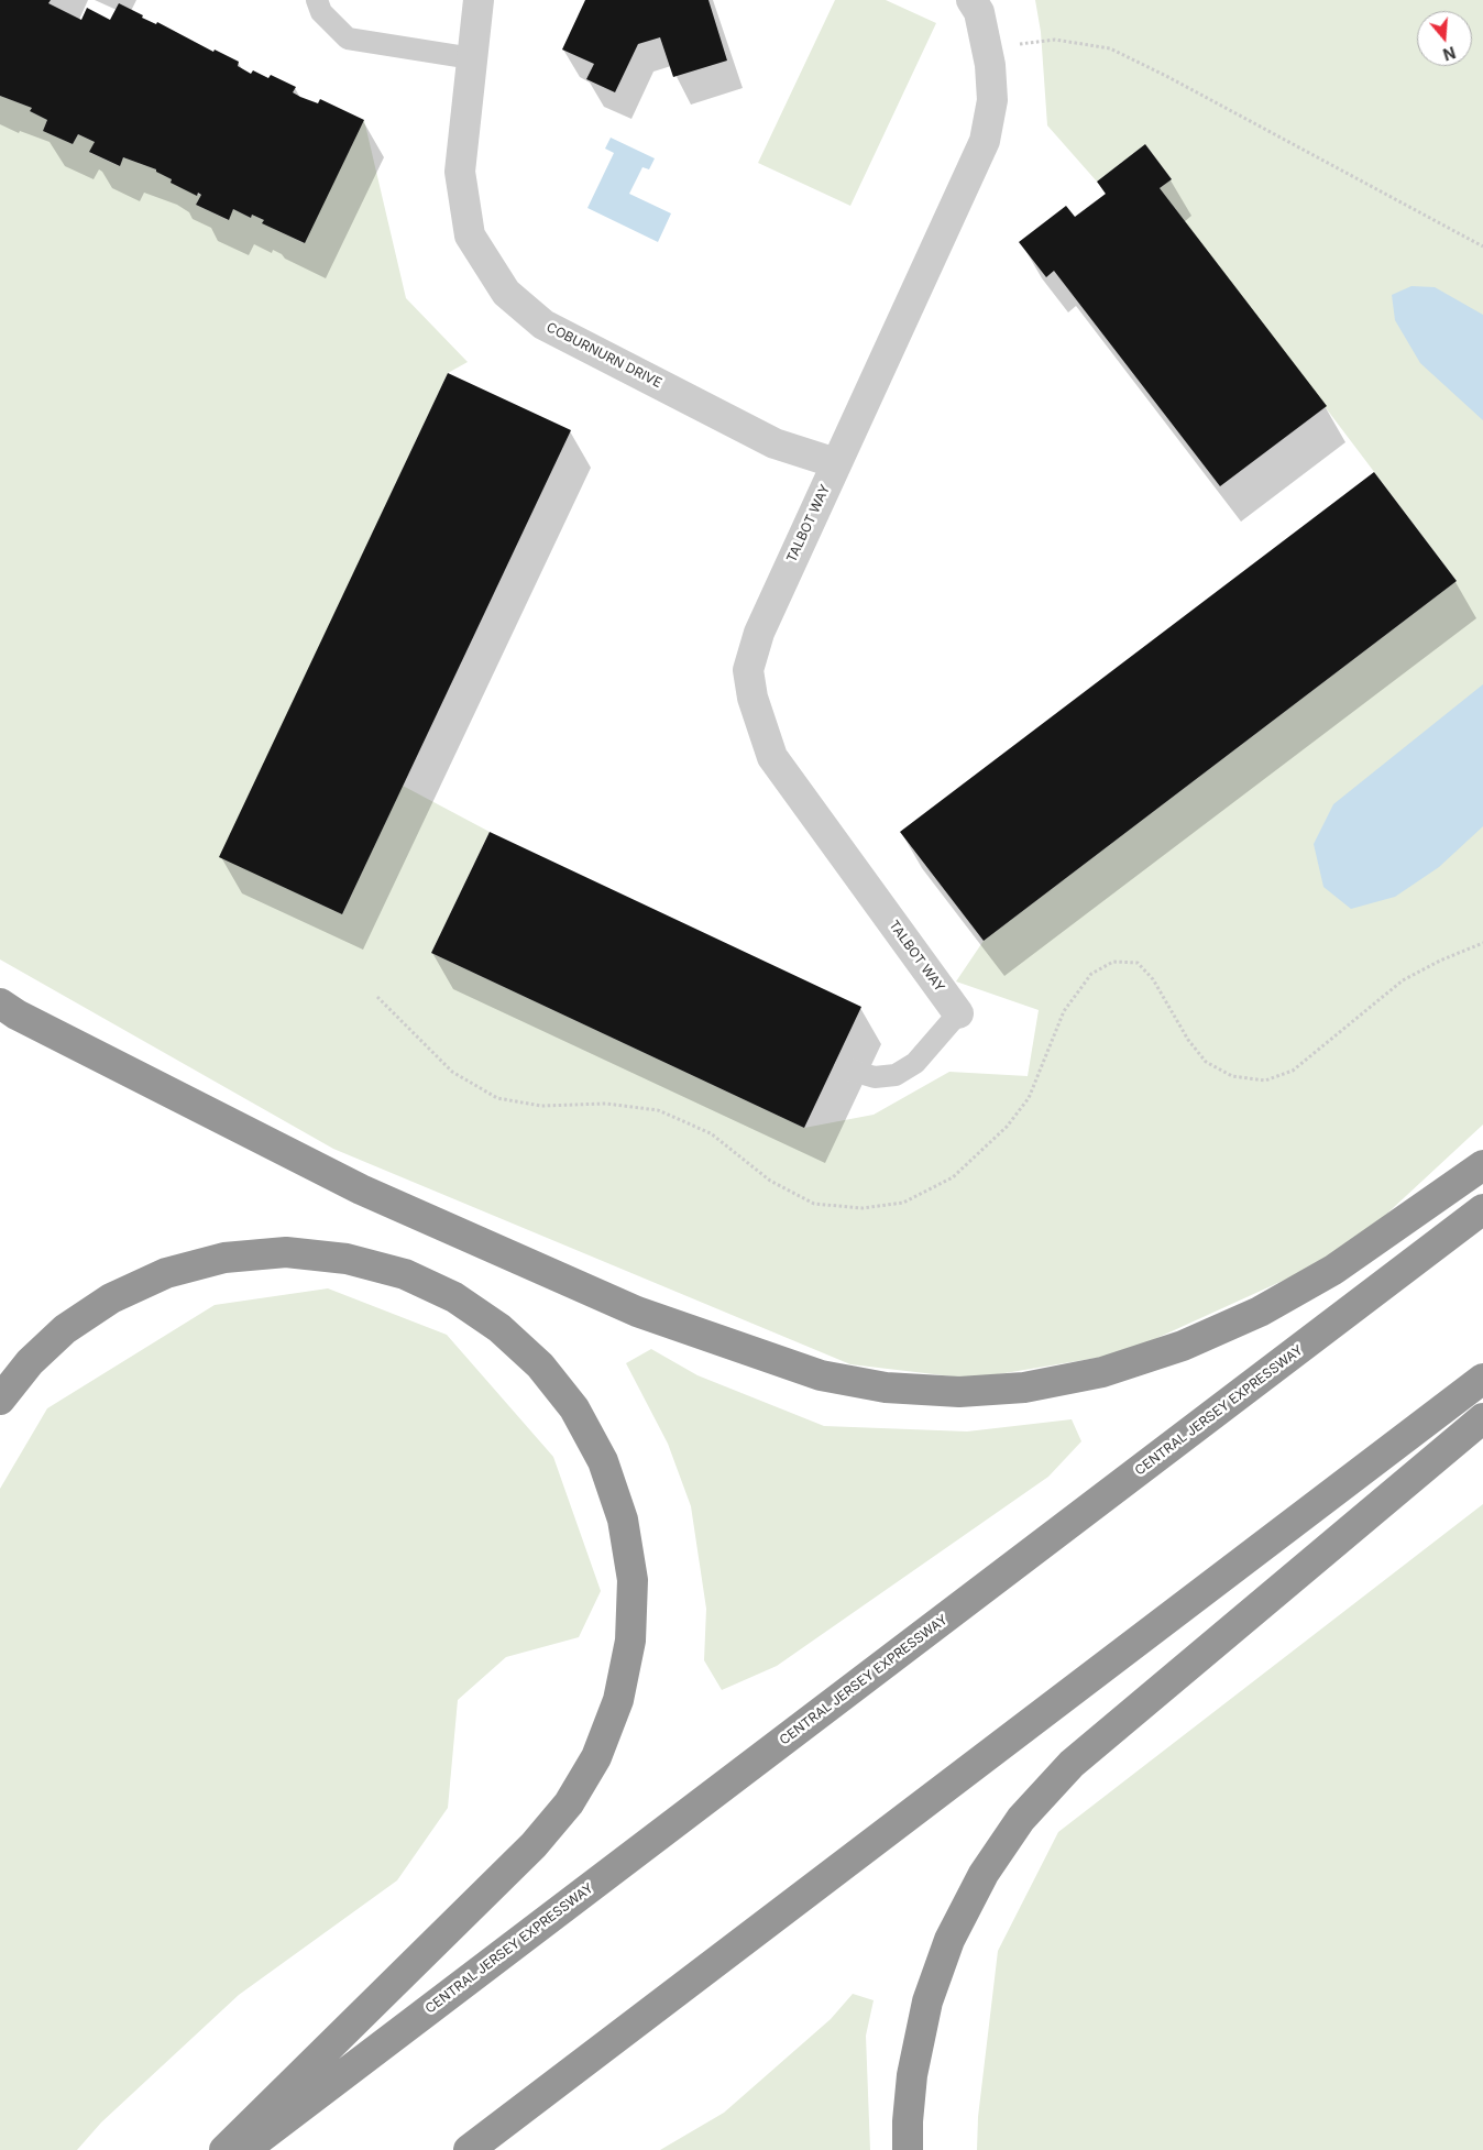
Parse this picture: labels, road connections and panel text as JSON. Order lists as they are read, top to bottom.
{
  "streets": {
    "highway": ["CENTRAL JERSEY EXPRESSWAY"],
    "street": ["COBURNURN DRIVE", "TALBOT WAY"]
  },
  "crossings": [
    ["COBURNURN DRIVE", "TALBOT WAY"]
  ],
  "north": "bottom"
}
